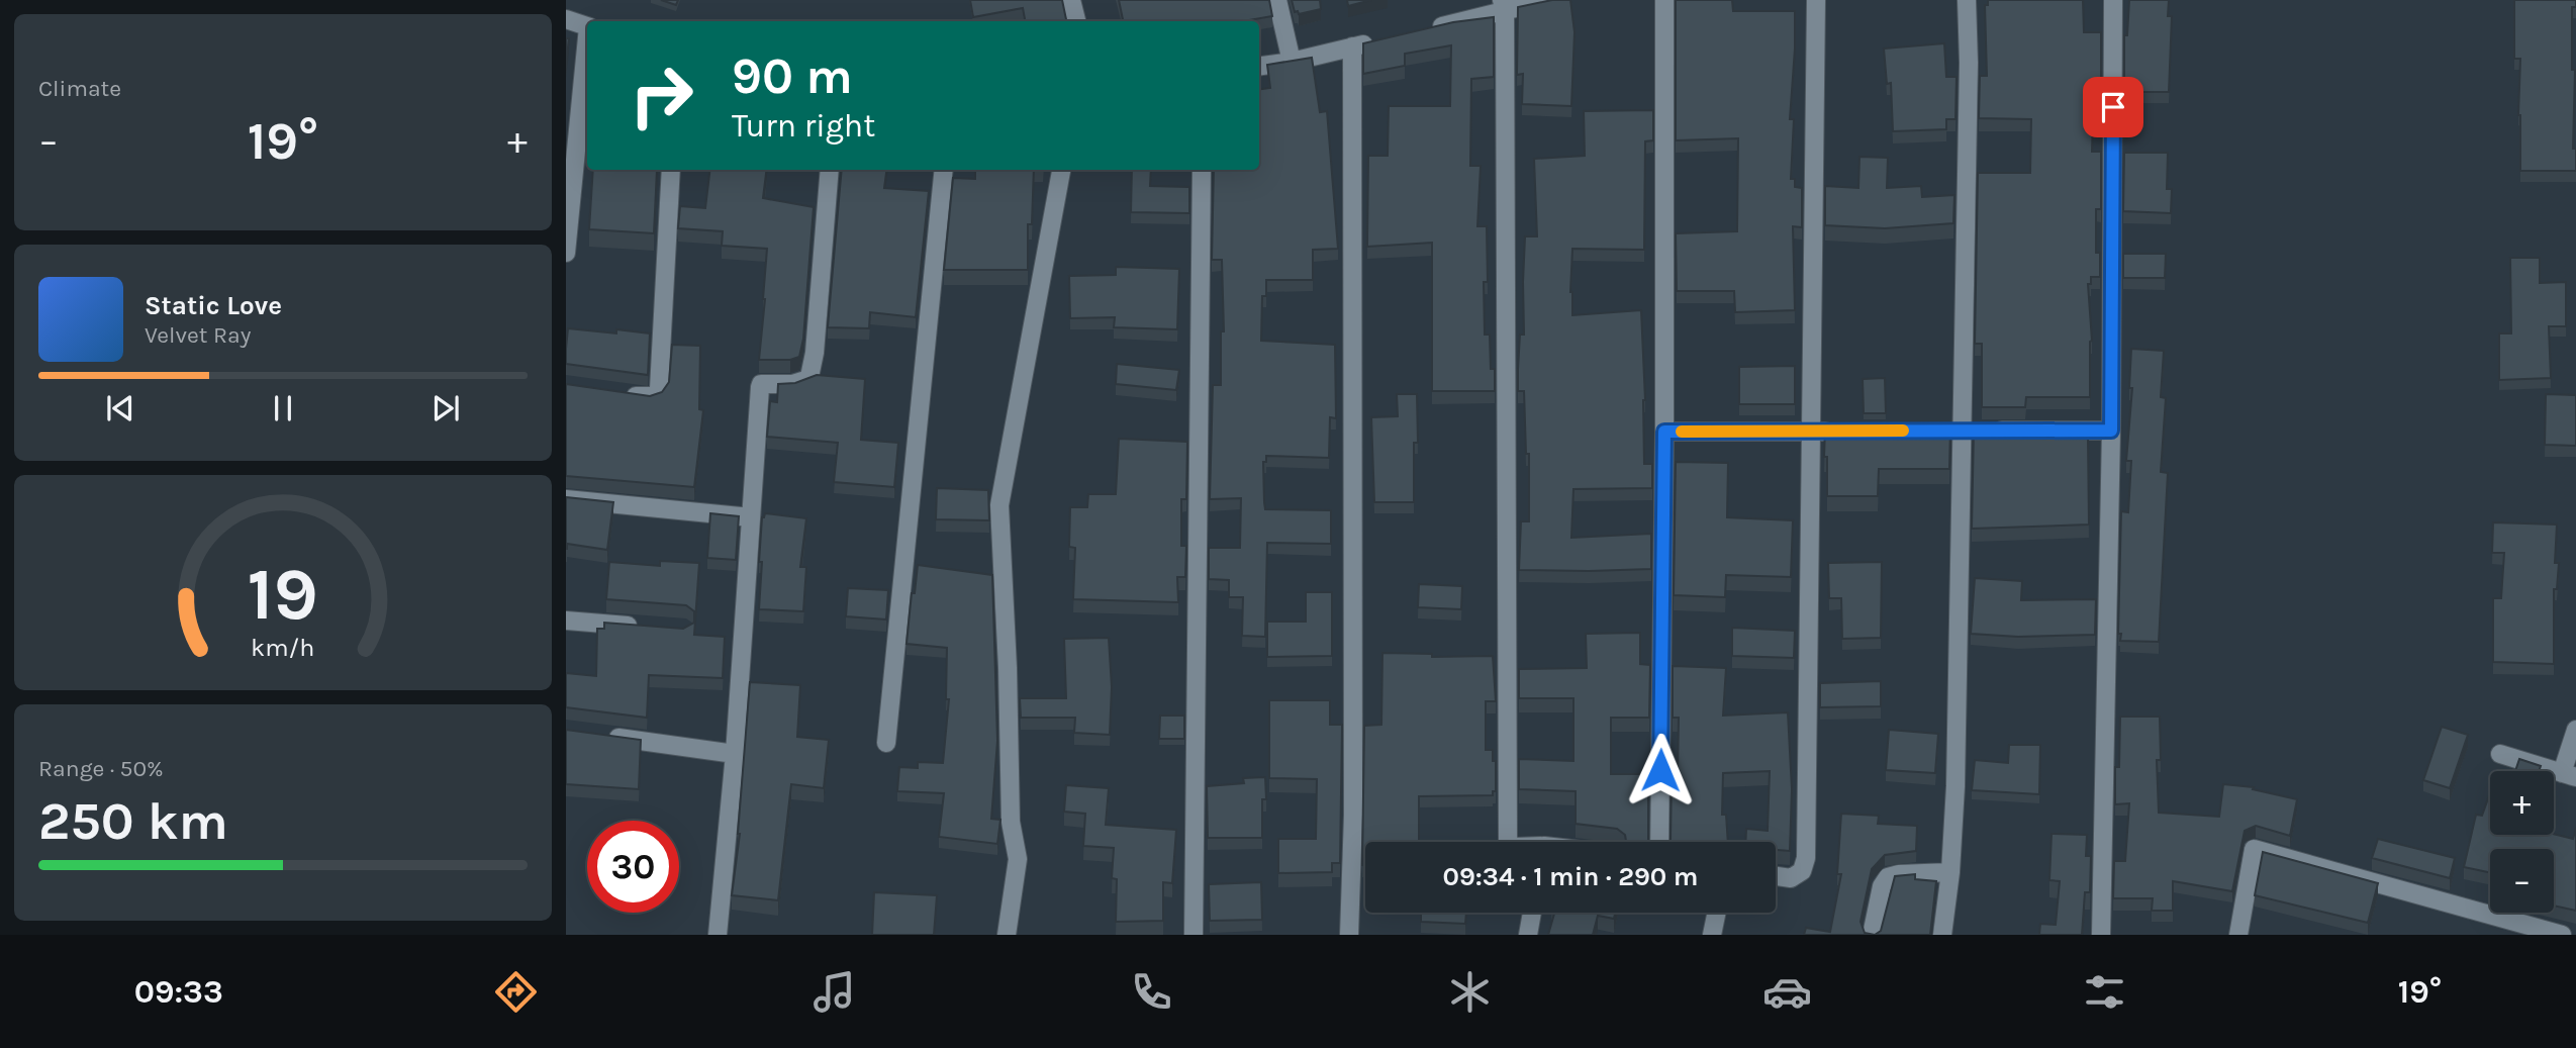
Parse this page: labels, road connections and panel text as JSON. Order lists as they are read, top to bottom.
{
  "page": {
    "tile": [
      "Climate",
      ["Range · 50%", "250 km"]
    ],
    "turn": ["90 m", "Turn right"],
    "heat": ["−", "19°", "+"],
    "song": ["Static Love", "Velvet Ray"],
    "map_buttons": ["+", "−"],
    "limit": "30",
    "trip": "09:34 · 1 min · 290 m",
    "tabs": ["09:33", "19°"],
    "gauge": ["19", "km/h"]
  }
}
